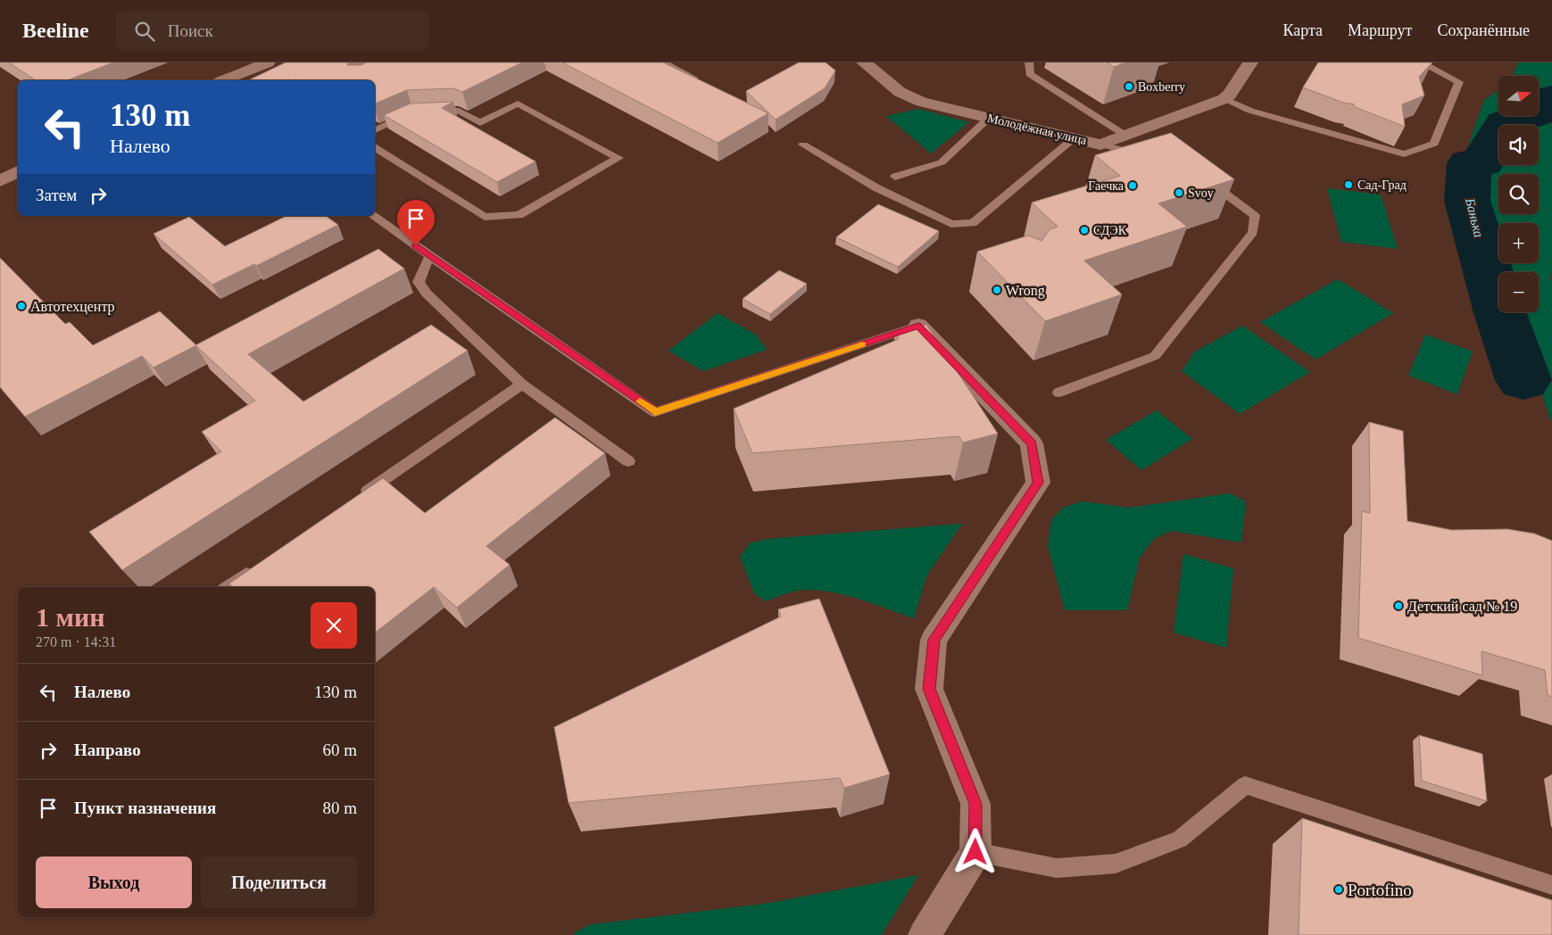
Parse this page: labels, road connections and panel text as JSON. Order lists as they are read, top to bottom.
{
  "streets": {
    "street": ["Молодёжная улица"]
  },
  "water": ["Банька"],
  "places": [
    "Boxberry",
    "Сад-Град",
    "Гаечка",
    "Svoy",
    "СДЭК",
    "Wrong",
    "Автотехцентр",
    "Детский сад № 19",
    "Portofino"
  ],
  "north": "right",
  "page": {
    "header": "Beeline",
    "search": "Поиск",
    "nav": ["Карта", "Маршрут", "Сохранённые"],
    "map_buttons": ["+", "−"],
    "turn": ["130 m", "Налево"],
    "then": "Затем",
    "heading": ["1 мин", "270 m · 14:31"],
    "list": [
      {
        "name": "Налево",
        "value": "130 m"
      },
      {
        "name": "Направо",
        "value": "60 m"
      },
      {
        "name": "Пункт назначения",
        "value": "80 m"
      }
    ],
    "buttons": ["Выход", "Поделиться"]
  }
}
